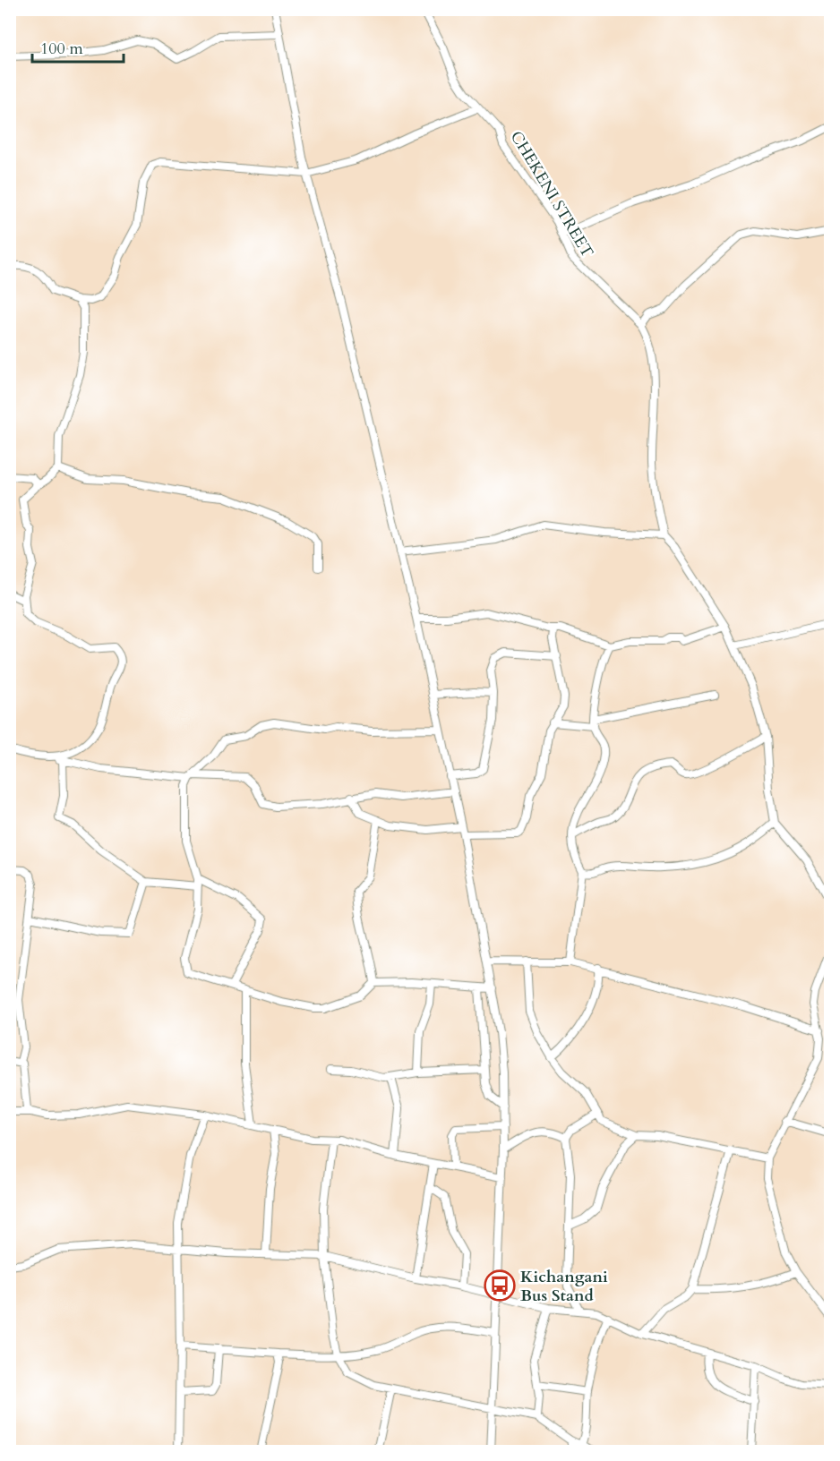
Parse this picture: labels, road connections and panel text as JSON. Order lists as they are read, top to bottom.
{
  "streets": {
    "street": ["CHEKENI STREET"]
  },
  "places": {
    "bus stop": ["Kichangani Bus Stand"]
  },
  "scale_bar": "100 m"
}
